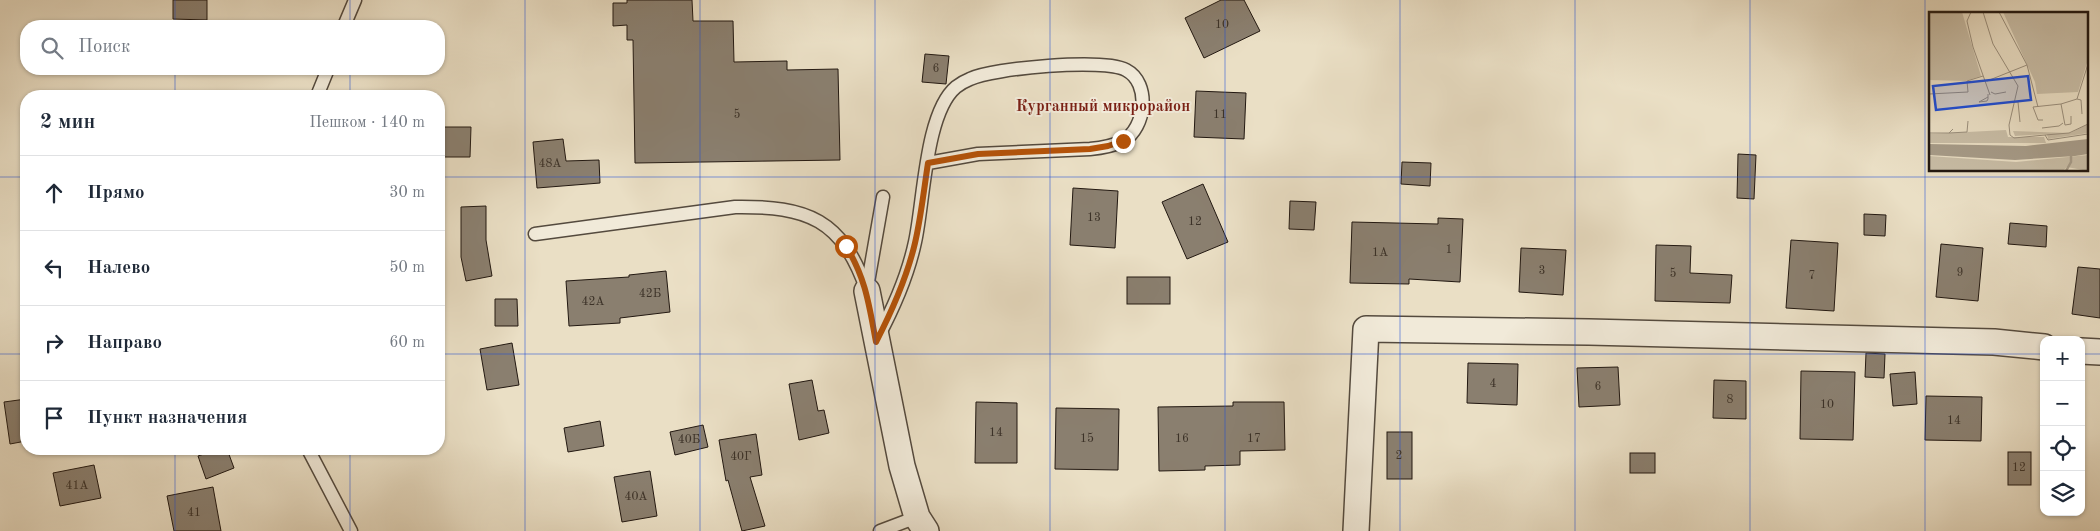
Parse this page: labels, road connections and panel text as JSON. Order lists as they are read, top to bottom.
{
  "districts": ["Курганный микрорайон"],
  "house_numbers": [
    "10",
    "6",
    "5",
    "11",
    "48А",
    "13",
    "12",
    "1",
    "1А",
    "3",
    "9",
    "5",
    "7",
    "42Б",
    "42А",
    "4",
    "6",
    "8",
    "10",
    "14",
    "14",
    "15",
    "16",
    "17",
    "40Б",
    "2",
    "40Г",
    "12",
    "41А",
    "40А",
    "41"
  ],
  "page": {
    "search": "Поиск",
    "heading": ["2 мин", "Пешком · 140 m"],
    "list": [
      ["Прямо", "30 m"],
      ["Налево", "50 m"],
      ["Направо", "60 m"],
      "Пункт назначения"
    ],
    "map_buttons": ["+", "−"]
  }
}
